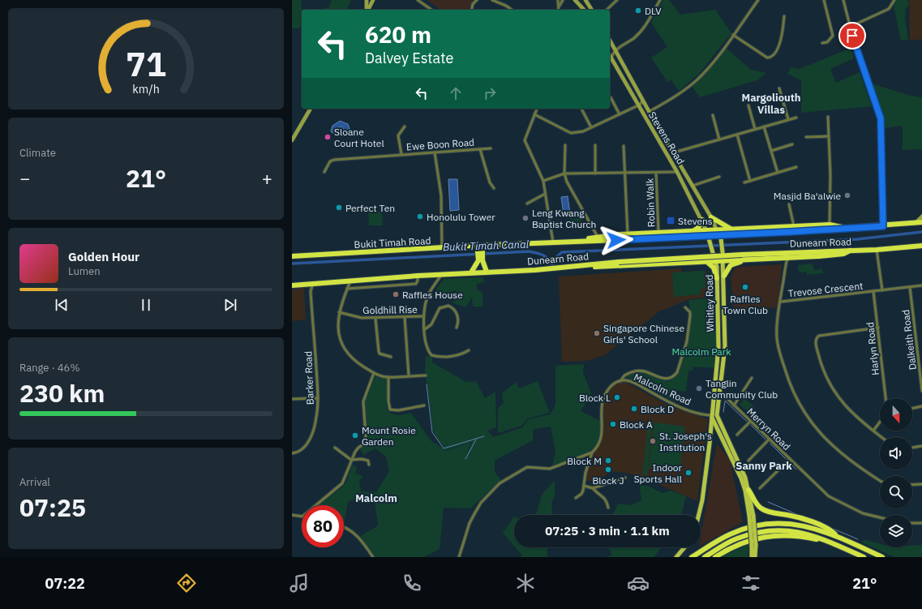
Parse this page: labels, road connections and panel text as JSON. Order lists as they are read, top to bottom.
{
  "streets": {
    "highway": ["Bukit Timah Road", "Dunearn Road"],
    "main road": ["Stevens Road", "Whitley Road"],
    "street": [
      "Ewe Boon Road",
      "Robin Walk",
      "Trevose Crescent",
      "Goldhill Rise",
      "Dalkeith Road",
      "Harlyn Road",
      "Barker Road",
      "Malcolm Road",
      "Merryn Road"
    ]
  },
  "crossings": [
    ["Stevens Road", "Whitley Road"],
    ["Dunearn Road", "Barker Road"],
    ["Trevose Crescent", "Dalkeith Road"],
    ["Trevose Crescent", "Harlyn Road"],
    ["Whitley Road", "Malcolm Road"],
    ["Whitley Road", "Merryn Road"]
  ],
  "districts": ["Margoliouth Villas", "Sanny Park", "Malcolm"],
  "water": ["Bukit Timah Canal"],
  "parks": ["Malcolm Park"],
  "places": {
    "other": [
      "DLV",
      "Sloane Court Hotel",
      "Masjid Ba'alwie",
      "Perfect Ten",
      "Honolulu Tower",
      "Leng Kwang Baptist Church",
      "Raffles Town Club",
      "Raffles House",
      "Singapore Chinese Girls' School",
      "Tanglin Community Club",
      "Block L",
      "Block D",
      "Block A",
      "Mount Rosie Garden",
      "St. Joseph's Institution",
      "Block M",
      "Block J",
      "Indoor Sports Hall"
    ],
    "transit": ["Stevens"]
  },
  "north": "bottom",
  "page": {
    "turn": ["620 m", "Dalvey Estate"],
    "tile": [
      "Climate",
      ["Range · 46%", "230 km"],
      ["Arrival", "07:25"]
    ],
    "heat": ["−", "21°", "+"],
    "song": ["Golden Hour", "Lumen"],
    "limit": "80",
    "trip": "07:25 · 3 min · 1.1 km",
    "tabs": ["07:22", "21°"],
    "gauge": ["71", "km/h"]
  }
}
